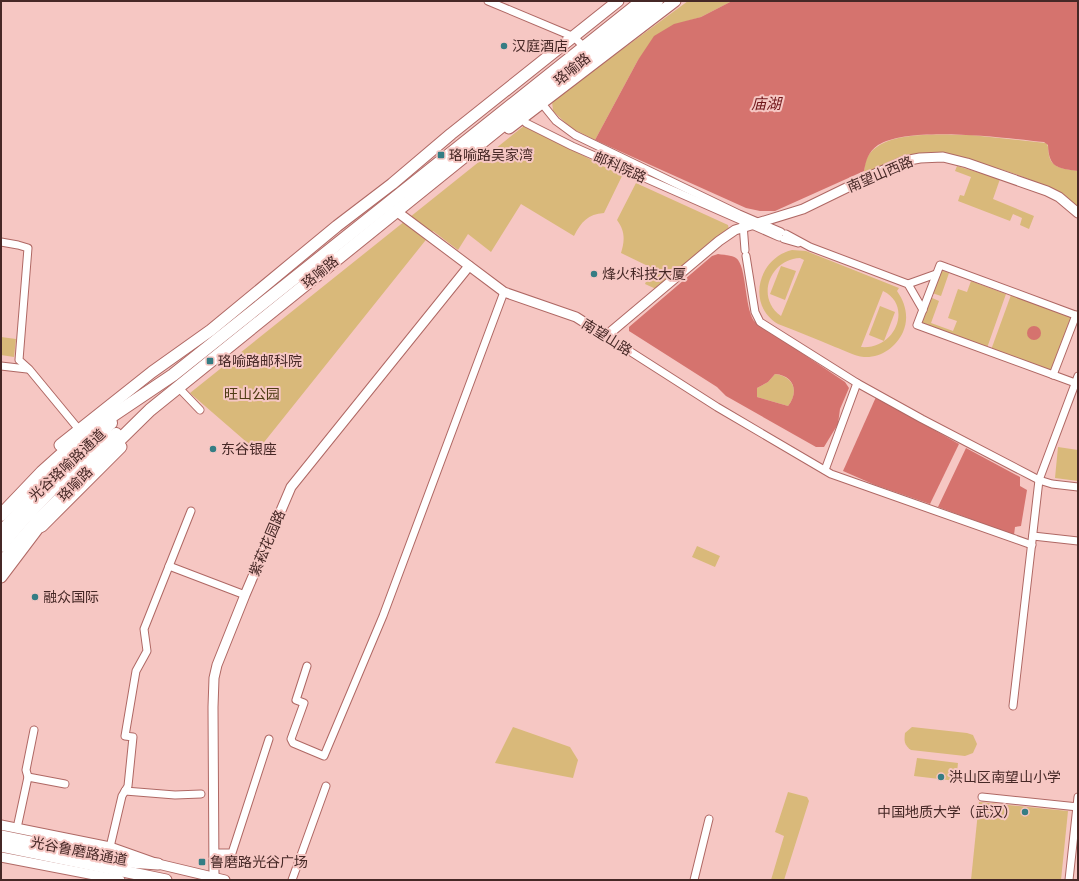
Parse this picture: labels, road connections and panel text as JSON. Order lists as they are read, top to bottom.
{
  "streets": {
    "highway": ["珞喻路", "光谷珞喻路通道"],
    "main road": ["光谷鲁磨路通道"],
    "street": [
      "邮科院路",
      "南望山西路",
      "南望山路",
      "紫菘花园路"
    ]
  },
  "crossings": [
    ["珞喻路", "邮科院路"],
    ["珞喻路", "南望山路"],
    ["珞喻路", "光谷珞喻路通道"],
    ["邮科院路", "南望山西路"],
    ["南望山西路", "南望山路"],
    ["南望山路", "紫菘花园路"]
  ],
  "water": ["庙湖"],
  "parks": ["旺山公园"],
  "places": {
    "other": [
      "汉庭酒店",
      "烽火科技大厦",
      "东谷银座",
      "融众国际",
      "洪山区南望山小学",
      "中国地质大学（武汉）"
    ],
    "transit": ["珞喻路吴家湾", "珞喻路邮科院", "鲁磨路光谷广场"]
  }
}
